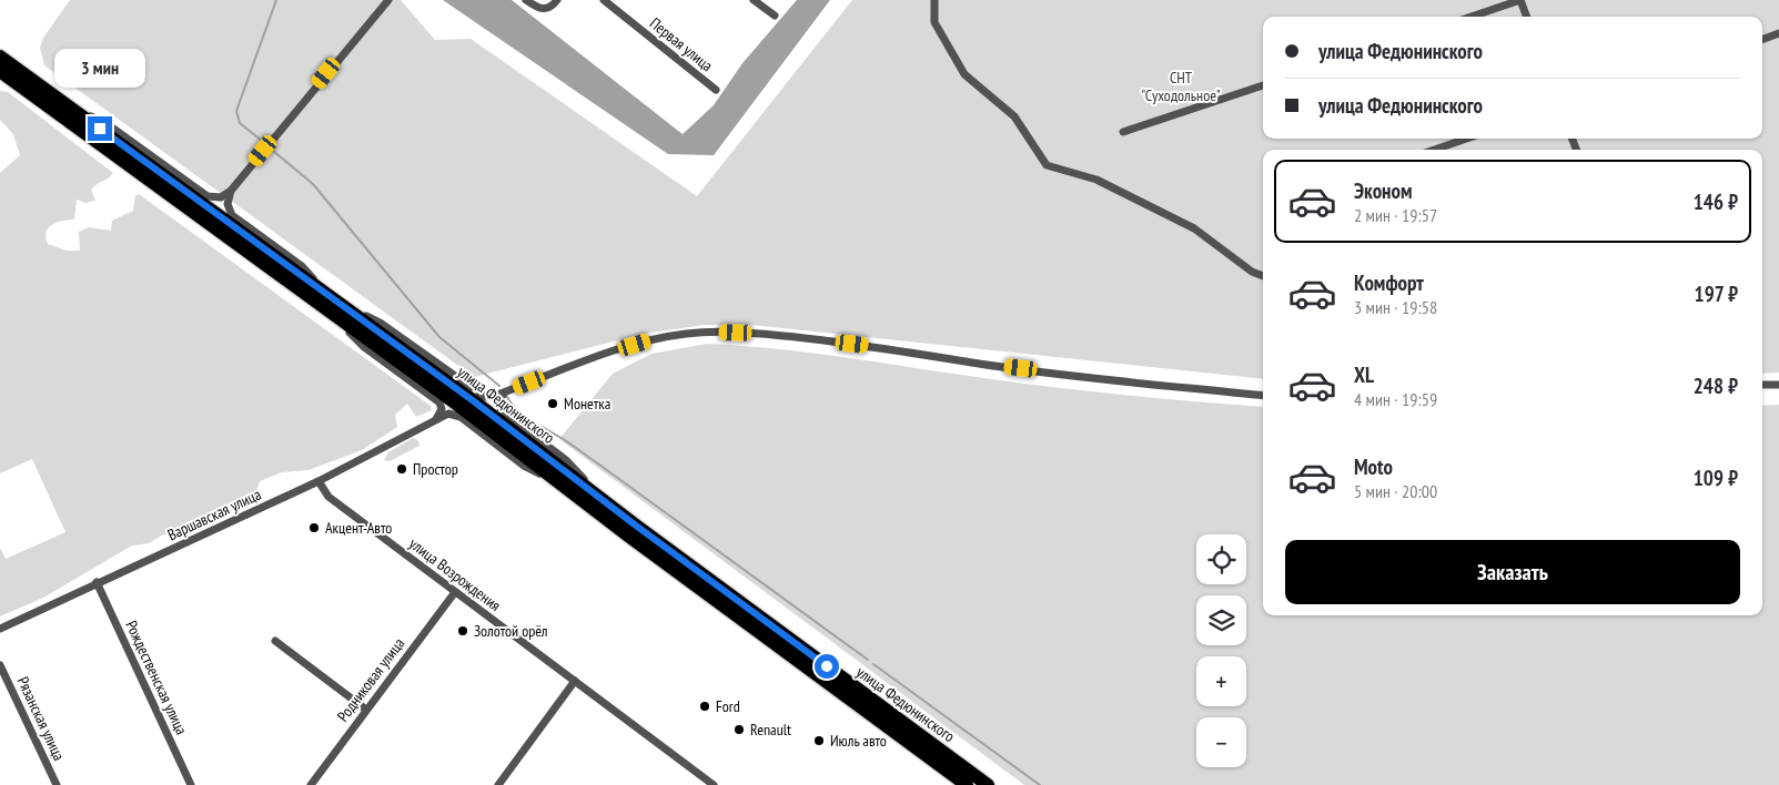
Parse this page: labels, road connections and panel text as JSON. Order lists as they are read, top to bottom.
{
  "streets": {
    "highway": ["улица Федюнинского"],
    "street": [
      "Первая улица",
      "Варшавская улица",
      "улица Возрождения",
      "Рождественская улица",
      "Родниковая улица",
      "Рязанская улица"
    ]
  },
  "crossings": [
    ["Варшавская улица", "улица Возрождения"],
    ["Варшавская улица", "Рождественская улица"],
    ["улица Возрождения", "Родниковая улица"]
  ],
  "parks": ["СНТ \"Суходольное\""],
  "places": [
    "Монетка",
    "Простор",
    "Акцент-Авто",
    "Золотой орёл",
    "Ford",
    "Renault",
    "Июль авто"
  ],
  "page": {
    "banner": ["улица Федюнинского", "улица Федюнинского"],
    "bubble": "3 мин",
    "list": [
      {
        "name": "Эконом",
        "note": "2 мин · 19:57",
        "value": "146 ₽"
      },
      {
        "name": "Комфорт",
        "note": "3 мин · 19:58",
        "value": "197 ₽"
      },
      {
        "name": "XL",
        "note": "4 мин · 19:59",
        "value": "248 ₽"
      },
      {
        "name": "Moto",
        "note": "5 мин · 20:00",
        "value": "109 ₽"
      }
    ],
    "buttons": "Заказать",
    "map_buttons": ["+", "−"]
  }
}
